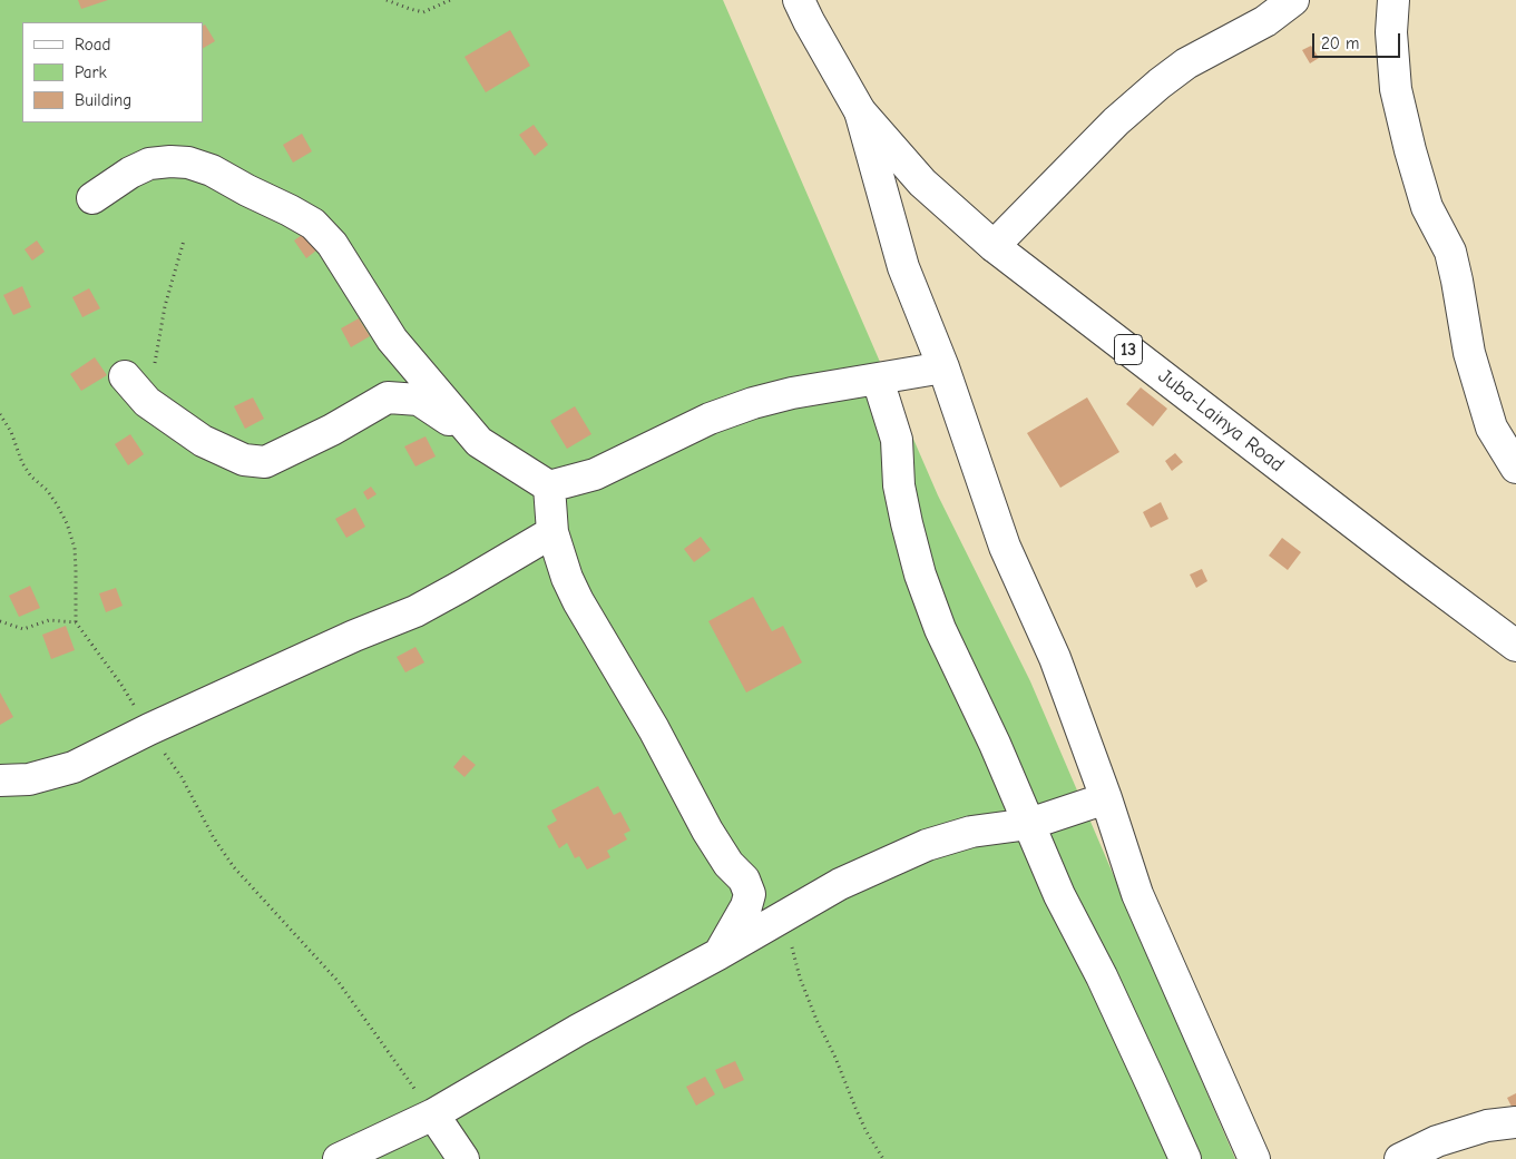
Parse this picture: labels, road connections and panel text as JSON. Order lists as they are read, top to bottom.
{
  "streets": {
    "street": ["13", "Juba-Lainya Road"]
  },
  "legend": ["Road", "Park", "Building"],
  "scale_bar": "20 m"
}
